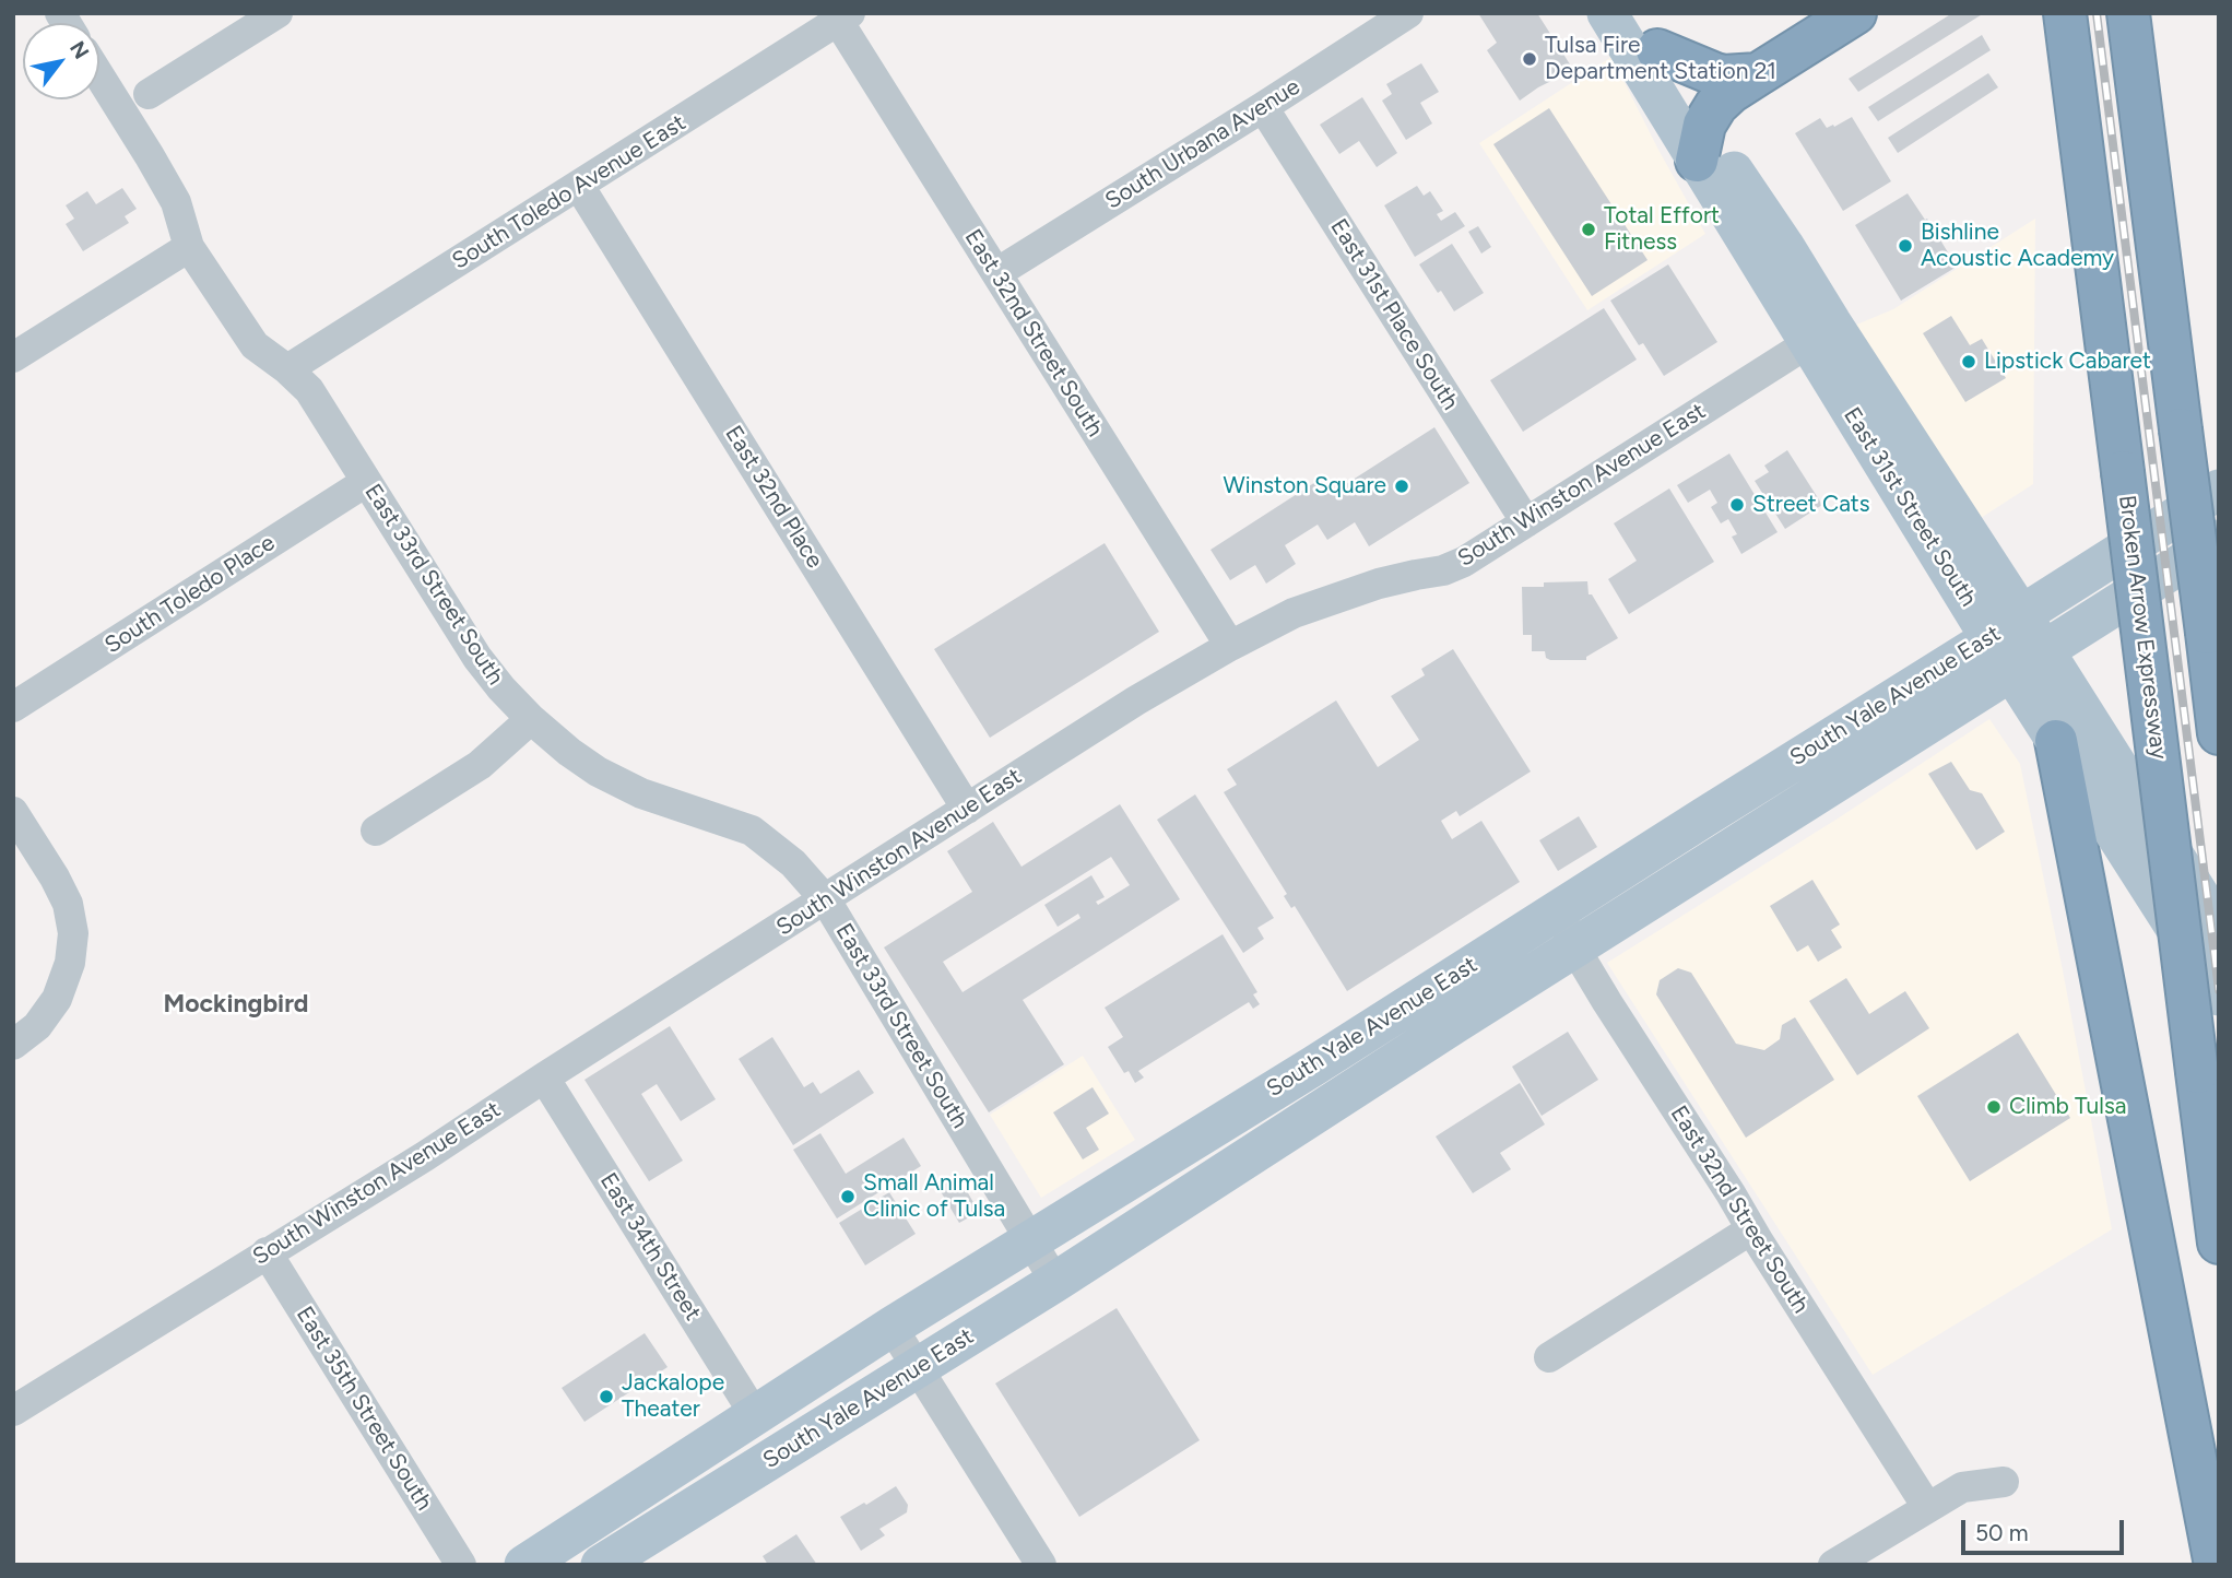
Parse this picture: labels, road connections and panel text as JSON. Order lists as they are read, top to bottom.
{
  "streets": {
    "highway": ["Broken Arrow Expressway"],
    "main road": ["East 31st Street South", "South Yale Avenue East"],
    "street": [
      "South Urbana Avenue",
      "South Toledo Avenue East",
      "East 31st Place South",
      "East 32nd Street South",
      "South Winston Avenue East",
      "East 32nd Place",
      "East 33rd Street South",
      "South Toledo Place",
      "East 34th Street",
      "East 35th Street South"
    ]
  },
  "crossings": [
    ["South Urbana Avenue", "East 31st Place South"],
    ["South Urbana Avenue", "East 32nd Street South"],
    ["South Toledo Avenue East", "East 32nd Street South"],
    ["South Toledo Avenue East", "East 32nd Place"],
    ["South Toledo Avenue East", "East 33rd Street South"],
    ["East 31st Place South", "South Winston Avenue East"],
    ["East 32nd Street South", "South Winston Avenue East"],
    ["East 32nd Street South", "South Yale Avenue East"],
    ["South Winston Avenue East", "East 32nd Place"],
    ["South Winston Avenue East", "East 31st Street South"],
    ["South Winston Avenue East", "East 33rd Street South"],
    ["South Winston Avenue East", "East 34th Street"],
    ["South Winston Avenue East", "East 35th Street South"],
    ["East 31st Street South", "South Yale Avenue East"],
    ["East 33rd Street South", "South Toledo Place"],
    ["East 33rd Street South", "South Yale Avenue East"],
    ["South Yale Avenue East", "East 34th Street"]
  ],
  "districts": ["Mockingbird"],
  "places": [
    "Tulsa Fire Department Station 21",
    "Total Effort Fitness",
    "Bishline Acoustic Academy",
    "Lipstick Cabaret",
    "Winston Square",
    "Street Cats",
    "Climb Tulsa",
    "Small Animal Clinic of Tulsa",
    "Jackalope Theater"
  ],
  "scale_bar": "50 m",
  "north": "top right"
}
